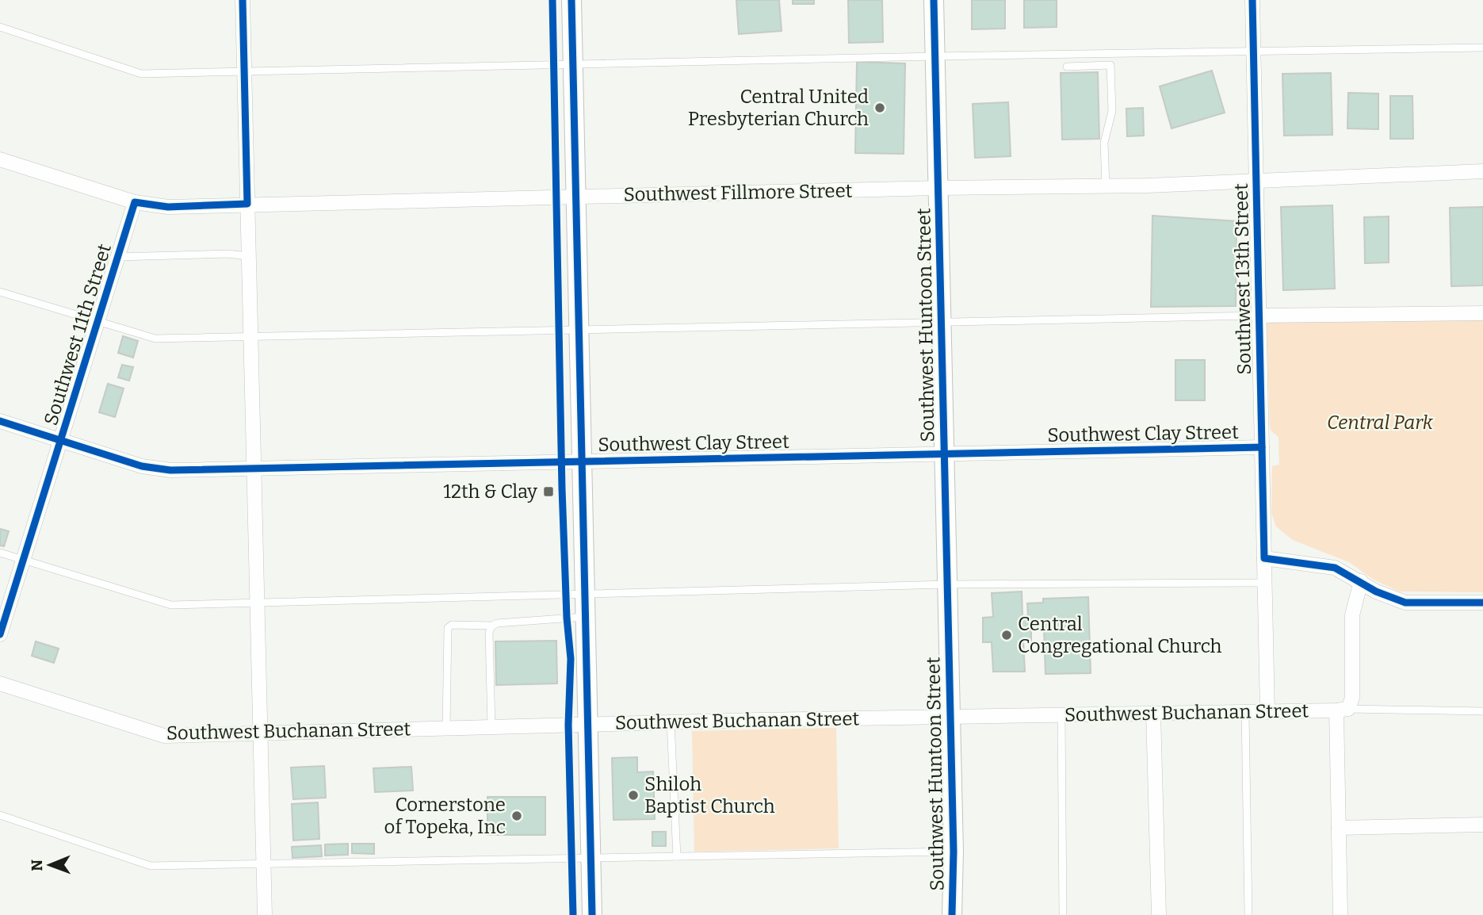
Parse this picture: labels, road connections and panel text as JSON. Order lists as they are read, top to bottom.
{
  "streets": {
    "main road": ["Southwest Huntoon Street"],
    "street": [
      "Southwest Fillmore Street",
      "Southwest 13th Street",
      "Southwest 11th Street",
      "Southwest Clay Street",
      "Southwest Buchanan Street"
    ]
  },
  "crossings": [
    ["Southwest Fillmore Street", "Southwest 13th Street"],
    ["Southwest Fillmore Street", "Southwest Huntoon Street"],
    ["Southwest Fillmore Street", "Southwest 11th Street"],
    ["Southwest 13th Street", "Southwest Clay Street"],
    ["Southwest 13th Street", "Southwest Buchanan Street"],
    ["Southwest Huntoon Street", "Southwest Clay Street"],
    ["Southwest Huntoon Street", "Southwest Buchanan Street"],
    ["Southwest 11th Street", "Southwest Clay Street"]
  ],
  "parks": ["Central Park"],
  "places": {
    "other": [
      "Central United Presbyterian Church",
      "Central Congregational Church",
      "Shiloh Baptist Church",
      "Cornerstone of Topeka, Inc"
    ],
    "transit": ["12th & Clay"]
  },
  "north": "left"
}
